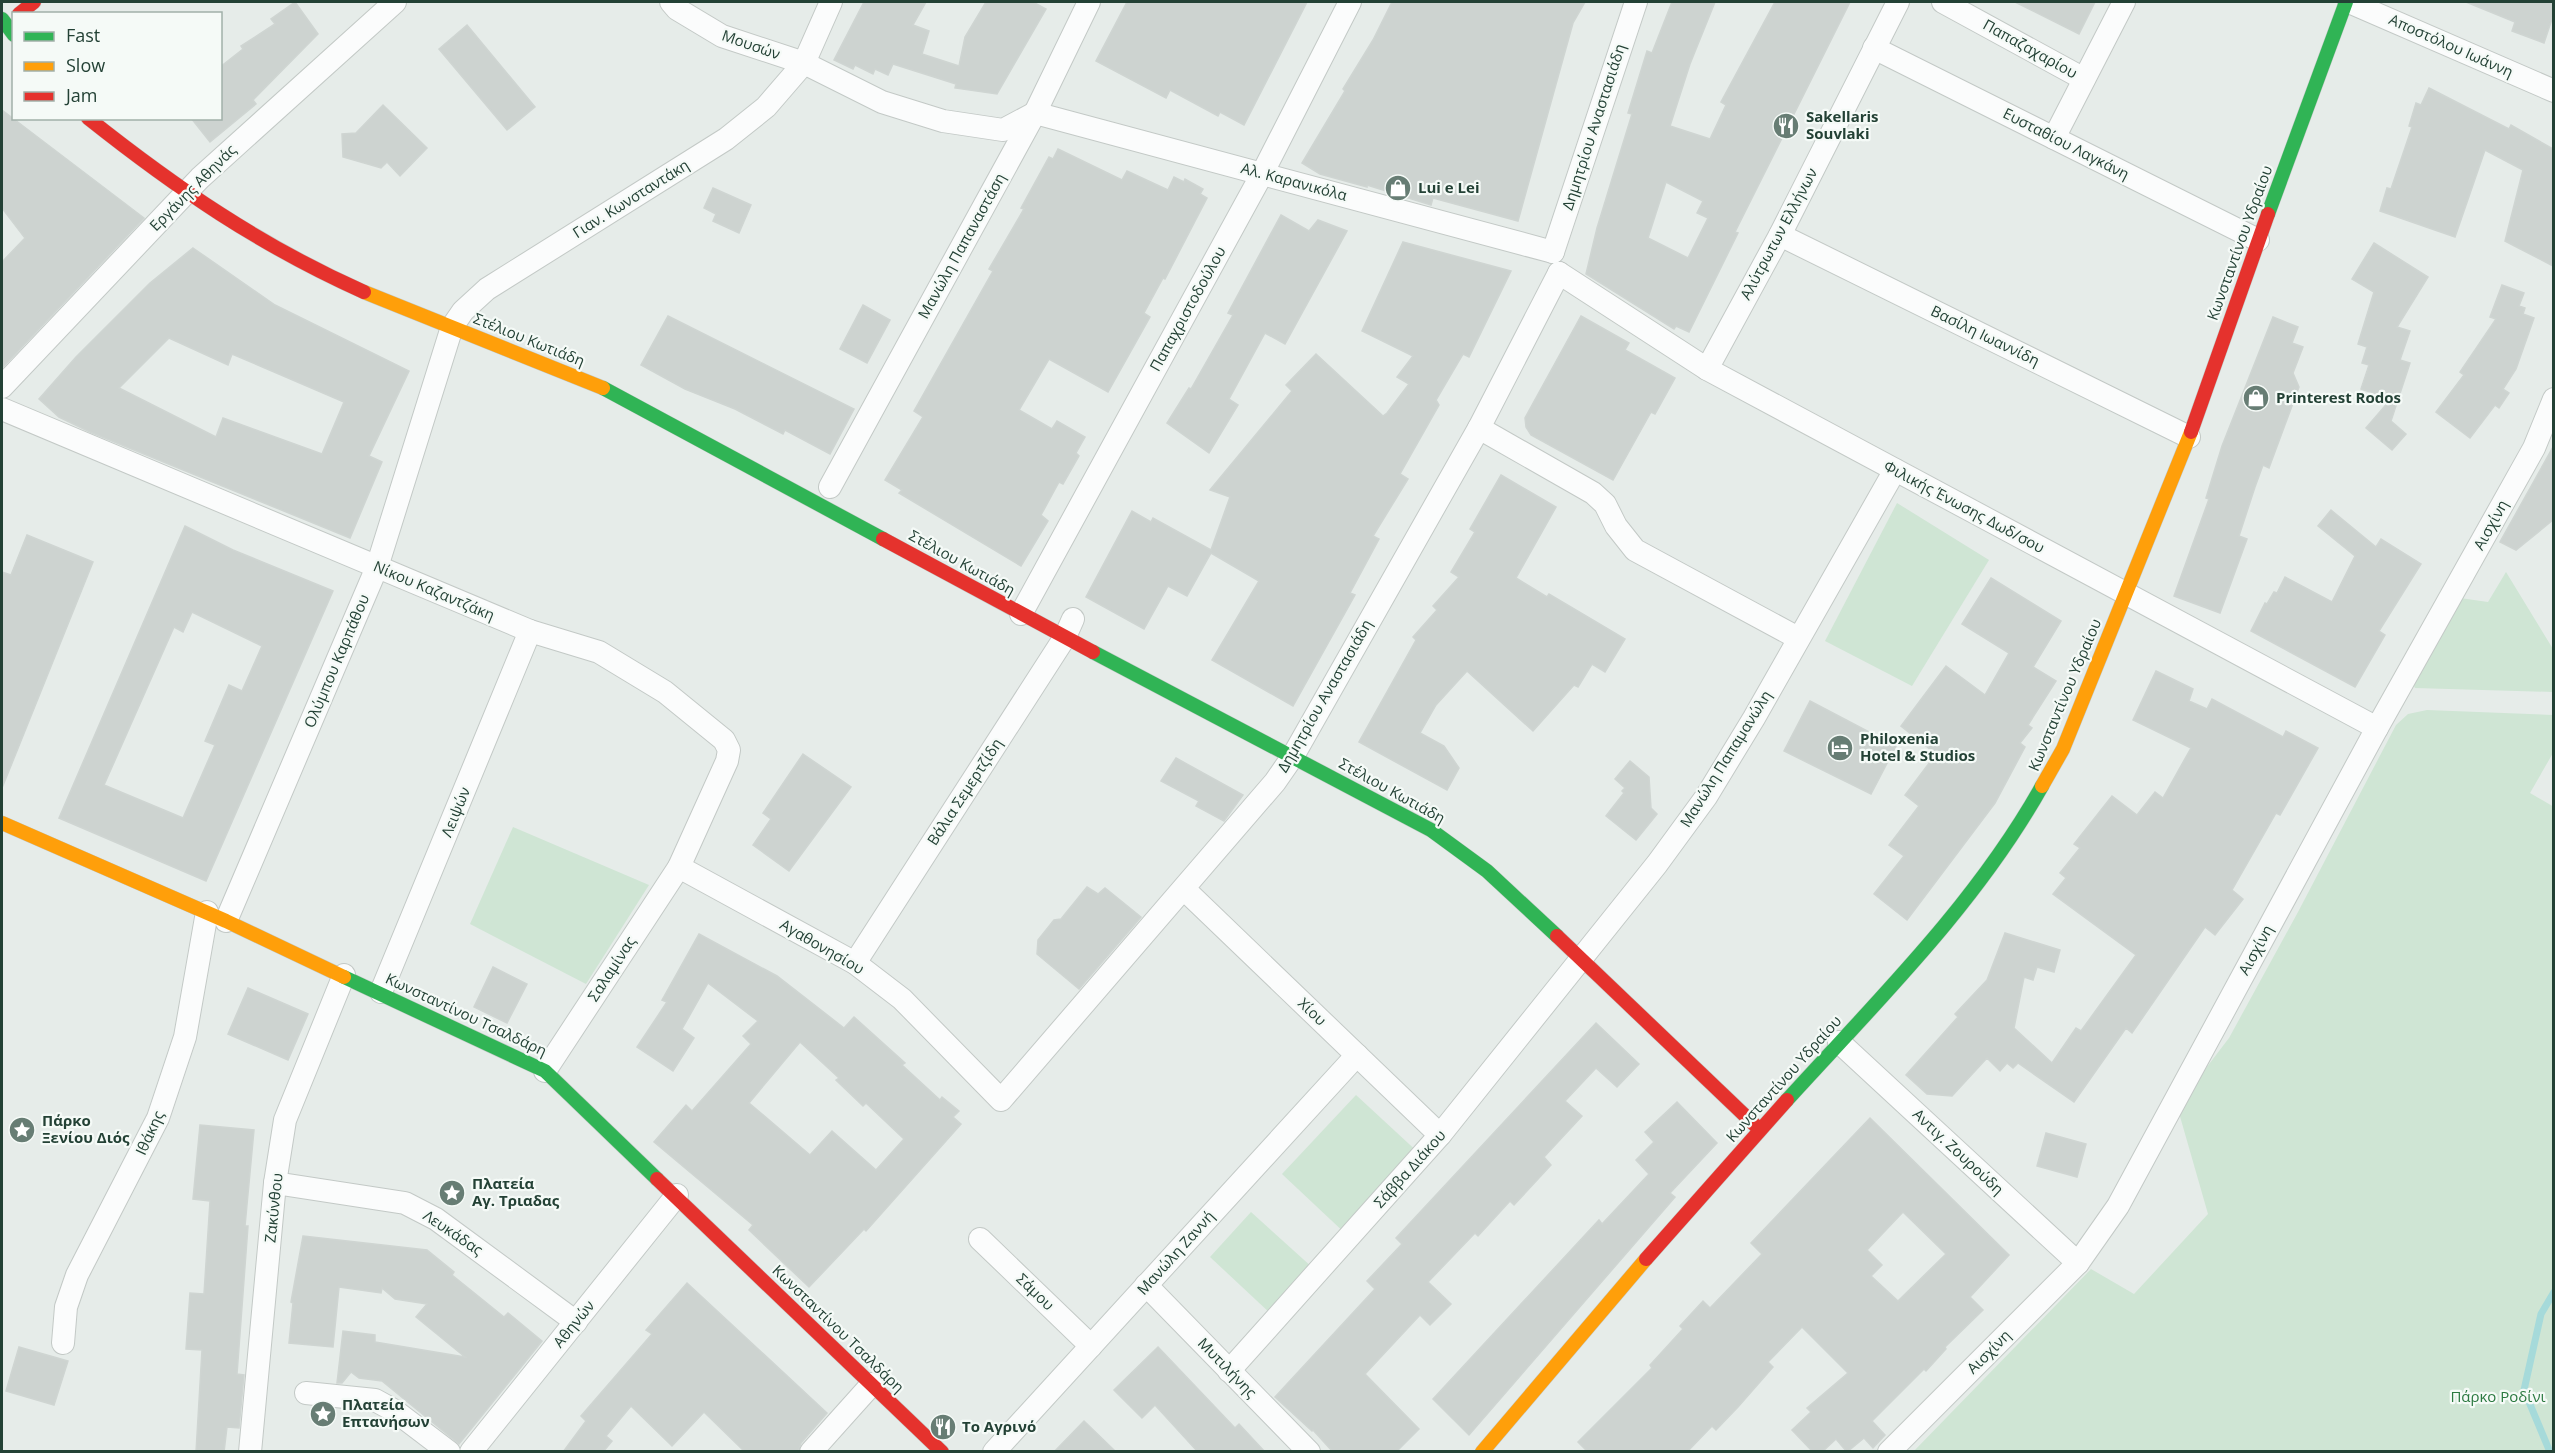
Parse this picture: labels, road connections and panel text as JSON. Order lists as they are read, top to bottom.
{
  "streets": {
    "street": [
      "Μουσών",
      "Αποστόλου Ιωάννη",
      "Παπαζαχαρίου",
      "Δημητρίου Αναστασιάδη",
      "Ευσταθίου Λαγκάνη",
      "Αλ. Καρανικόλα",
      "Εργάνης Αθηνάς",
      "Γιαν. Κωνσταντάκη",
      "Αλύτρωτων Ελλήνων",
      "Κωνσταντίνου Υδραίου",
      "Μανώλη Παπαναστάση",
      "Παπαχριστοδούλου",
      "Βασίλη Ιωαννίδη",
      "Στέλιου Κωτιάδη",
      "Φιλικής Ένωσης Δωδ/σου",
      "Αισχίνη",
      "Νίκου Καζαντζάκη",
      "Ολύμπου Καρπάθου",
      "Μανώλη Παπαμανώλη",
      "Βάλια Σεμερτζίδη",
      "Λειψών",
      "Αγαθονησίου",
      "Σαλαμίνας",
      "Χίου",
      "Κωνσταντίνου Τσαλδάρη",
      "Ιθάκης",
      "Αντιγ. Ζουρούδη",
      "Σάββα Διάκου",
      "Ζακύνθου",
      "Λευκάδας",
      "Μανώλη Ζαννή",
      "Σάμου",
      "Αθηνών",
      "Μυτιλήνης"
    ]
  },
  "crossings": [
    ["Μουσών", "Αλ. Καρανικόλα"],
    ["Μουσών", "Γιαν. Κωνσταντάκη"],
    ["Μουσών", "Μανώλη Παπαναστάση"],
    ["Αποστόλου Ιωάννη", "Κωνσταντίνου Υδραίου"],
    ["Δημητρίου Αναστασιάδη", "Αλ. Καρανικόλα"],
    ["Δημητρίου Αναστασιάδη", "Στέλιου Κωτιάδη"],
    ["Δημητρίου Αναστασιάδη", "Φιλικής Ένωσης Δωδ/σου"],
    ["Δημητρίου Αναστασιάδη", "Αγαθονησίου"],
    ["Δημητρίου Αναστασιάδη", "Χίου"],
    ["Ευσταθίου Λαγκάνη", "Αλύτρωτων Ελλήνων"],
    ["Ευσταθίου Λαγκάνη", "Κωνσταντίνου Υδραίου"],
    ["Αλ. Καρανικόλα", "Μανώλη Παπαναστάση"],
    ["Αλ. Καρανικόλα", "Παπαχριστοδούλου"],
    ["Αλ. Καρανικόλα", "Φιλικής Ένωσης Δωδ/σου"],
    ["Εργάνης Αθηνάς", "Στέλιου Κωτιάδη"],
    ["Γιαν. Κωνσταντάκη", "Στέλιου Κωτιάδη"],
    ["Γιαν. Κωνσταντάκη", "Ολύμπου Καρπάθου"],
    ["Αλύτρωτων Ελλήνων", "Βασίλη Ιωαννίδη"],
    ["Αλύτρωτων Ελλήνων", "Φιλικής Ένωσης Δωδ/σου"],
    ["Κωνσταντίνου Υδραίου", "Βασίλη Ιωαννίδη"],
    ["Κωνσταντίνου Υδραίου", "Στέλιου Κωτιάδη"],
    ["Κωνσταντίνου Υδραίου", "Φιλικής Ένωσης Δωδ/σου"],
    ["Κωνσταντίνου Υδραίου", "Αντιγ. Ζουρούδη"],
    ["Παπαχριστοδούλου", "Στέλιου Κωτιάδη"],
    ["Στέλιου Κωτιάδη", "Ολύμπου Καρπάθου"],
    ["Στέλιου Κωτιάδη", "Μανώλη Παπαμανώλη"],
    ["Στέλιου Κωτιάδη", "Βάλια Σεμερτζίδη"],
    ["Στέλιου Κωτιάδη", "Σάββα Διάκου"],
    ["Φιλικής Ένωσης Δωδ/σου", "Αισχίνη"],
    ["Φιλικής Ένωσης Δωδ/σου", "Μανώλη Παπαμανώλη"],
    ["Αισχίνη", "Αντιγ. Ζουρούδη"],
    ["Νίκου Καζαντζάκη", "Ολύμπου Καρπάθου"],
    ["Νίκου Καζαντζάκη", "Λειψών"],
    ["Νίκου Καζαντζάκη", "Αγαθονησίου"],
    ["Νίκου Καζαντζάκη", "Σαλαμίνας"],
    ["Ολύμπου Καρπάθου", "Κωνσταντίνου Τσαλδάρη"],
    ["Ολύμπου Καρπάθου", "Ιθάκης"],
    ["Μανώλη Παπαμανώλη", "Σάββα Διάκου"],
    ["Βάλια Σεμερτζίδη", "Αγαθονησίου"],
    ["Λειψών", "Κωνσταντίνου Τσαλδάρη"],
    ["Αγαθονησίου", "Σαλαμίνας"],
    ["Σαλαμίνας", "Κωνσταντίνου Τσαλδάρη"],
    ["Χίου", "Σάββα Διάκου"],
    ["Χίου", "Μανώλη Ζαννή"],
    ["Κωνσταντίνου Τσαλδάρη", "Ιθάκης"],
    ["Κωνσταντίνου Τσαλδάρη", "Ζακύνθου"],
    ["Κωνσταντίνου Τσαλδάρη", "Αθηνών"],
    ["Σάββα Διάκου", "Μυτιλήνης"],
    ["Ζακύνθου", "Λευκάδας"],
    ["Λευκάδας", "Αθηνών"],
    ["Μανώλη Ζαννή", "Σάμου"],
    ["Μανώλη Ζαννή", "Μυτιλήνης"]
  ],
  "parks": ["Πάρκο Ροδίνι"],
  "places": {
    "restaurant": ["Sakellaris Souvlaki", "Το Αγρινό"],
    "shop": ["Lui e Lei", "Printerest Rodos"],
    "hotel": ["Philoxenia Hotel & Studios"],
    "place": ["Πάρκο Ξενίου Διός", "Πλατεία Αγ. Τριαδας", "Πλατεία Επτανήσων"]
  },
  "legend": ["Fast", "Slow", "Jam"]
}
